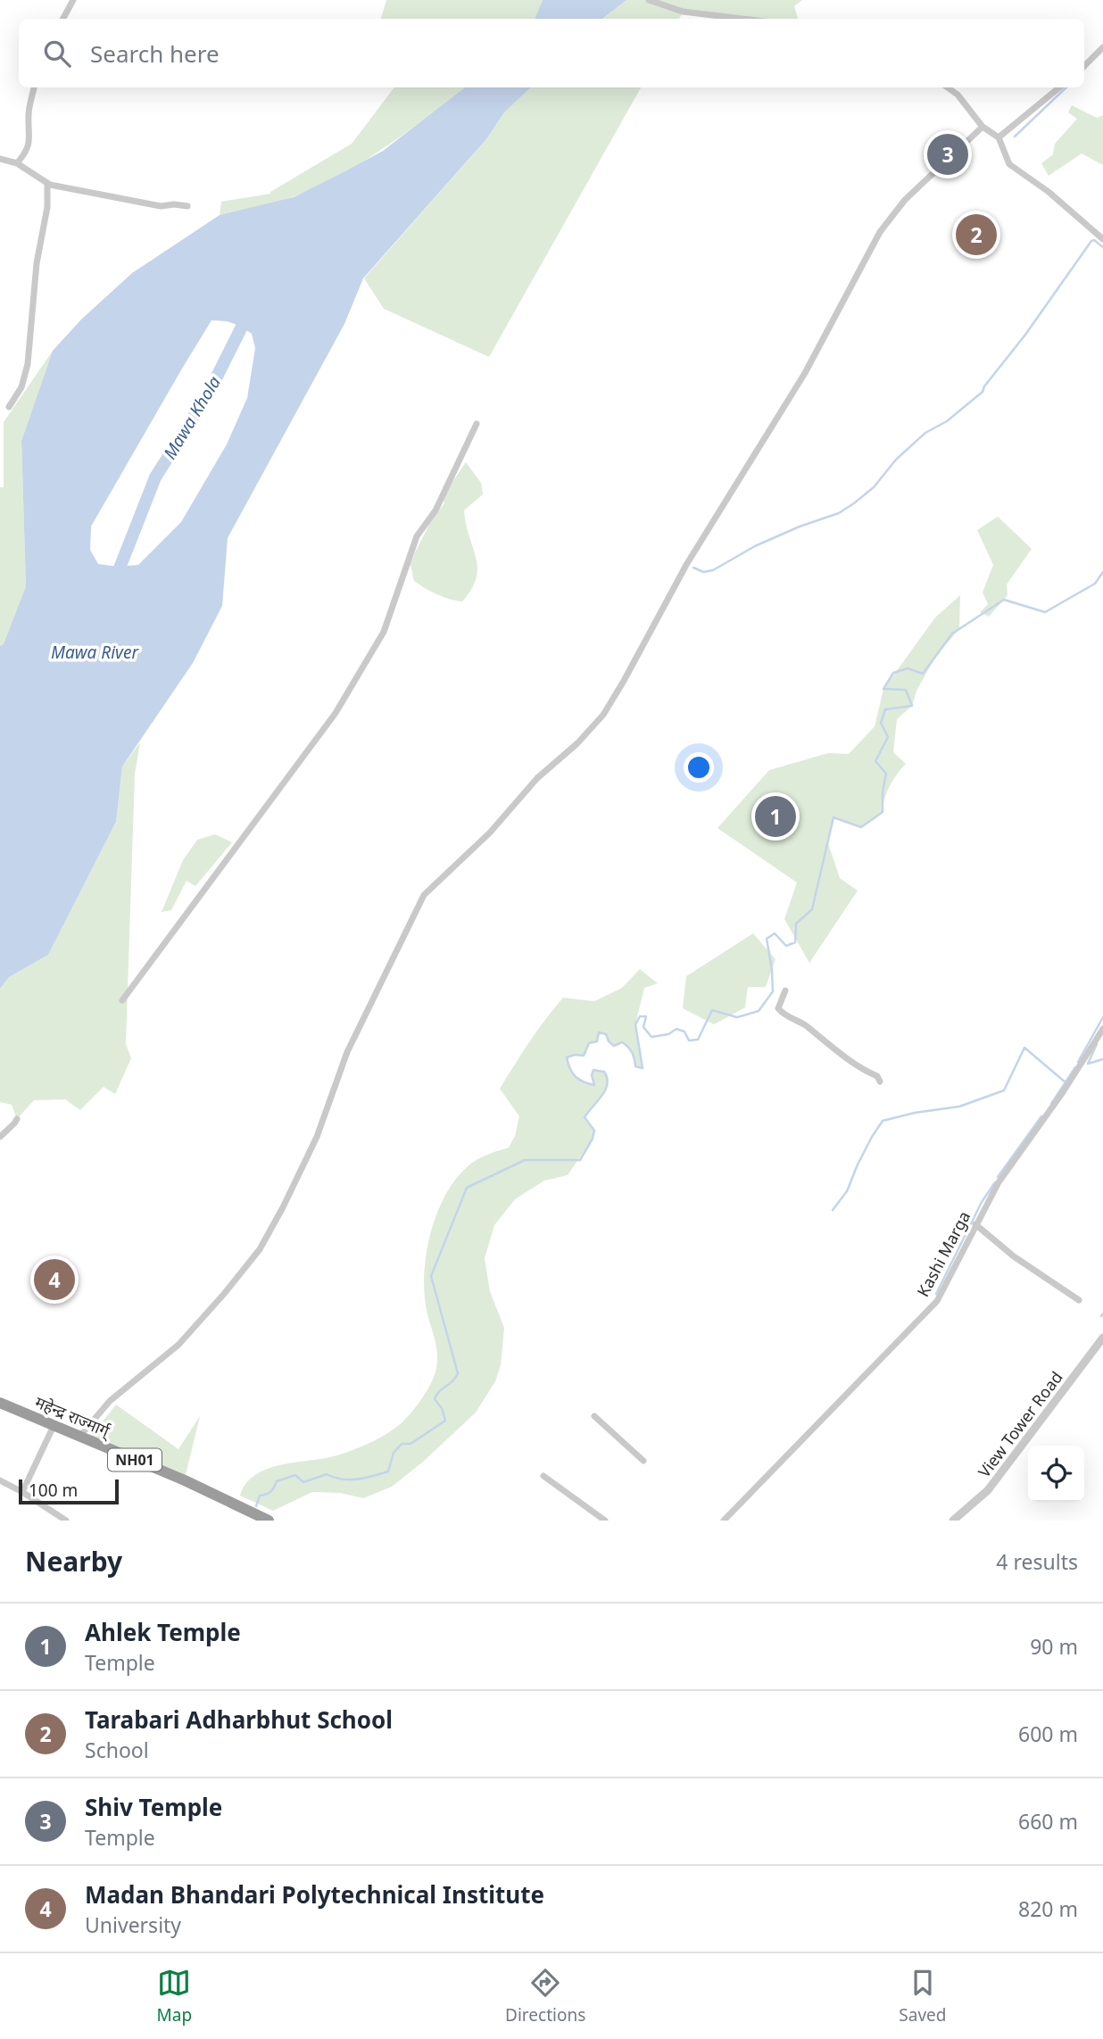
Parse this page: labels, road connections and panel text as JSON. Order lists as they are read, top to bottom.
{
  "streets": {
    "highway": ["महेन्द्र राज्मार्ग्", "NH01"],
    "street": ["Kashi Marga", "View Tower Road"]
  },
  "water": ["Mawa Khola", "Mawa River"],
  "scale_bar": "100 m",
  "page": {
    "search": "Search here",
    "pins": [
      "3",
      "2",
      "1",
      "4"
    ],
    "scale": "100 m",
    "heading": ["Nearby", "4 results"],
    "list": [
      {
        "mark": "1",
        "name": "Ahlek Temple",
        "note": "Temple",
        "value": "90 m"
      },
      {
        "mark": "2",
        "name": "Tarabari Adharbhut School",
        "note": "School",
        "value": "600 m"
      },
      {
        "mark": "3",
        "name": "Shiv Temple",
        "note": "Temple",
        "value": "660 m"
      },
      {
        "mark": "4",
        "name": "Madan Bhandari Polytechnical Institute",
        "note": "University",
        "value": "820 m"
      }
    ],
    "nav": ["Map", "Directions", "Saved"]
  }
}
